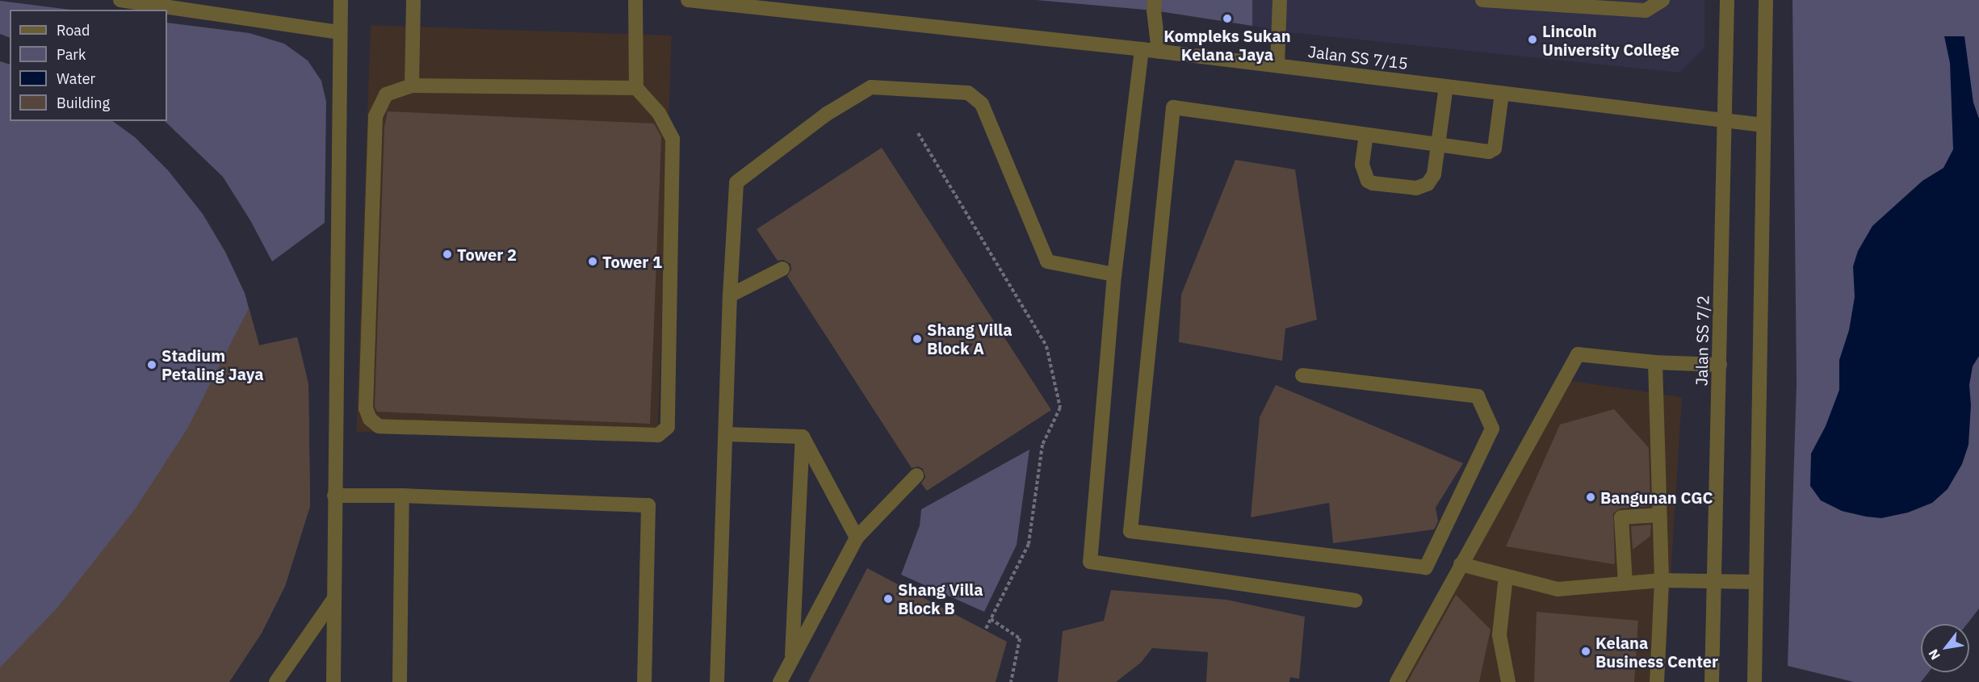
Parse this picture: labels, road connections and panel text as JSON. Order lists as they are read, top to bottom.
{
  "streets": {
    "street": ["Jalan SS 7/15", "Jalan SS 7/2"]
  },
  "crossings": [
    ["Jalan SS 7/15", "Jalan SS 7/2"]
  ],
  "places": [
    "Kompleks Sukan Kelana Jaya",
    "Lincoln University College",
    "Tower 2",
    "Tower 1",
    "Shang Villa Block A",
    "Stadium Petaling Jaya",
    "Bangunan CGC",
    "Shang Villa Block B",
    "Kelana Business Center"
  ],
  "legend": [
    "Road",
    "Park",
    "Water",
    "Building"
  ],
  "north": "bottom left"
}
